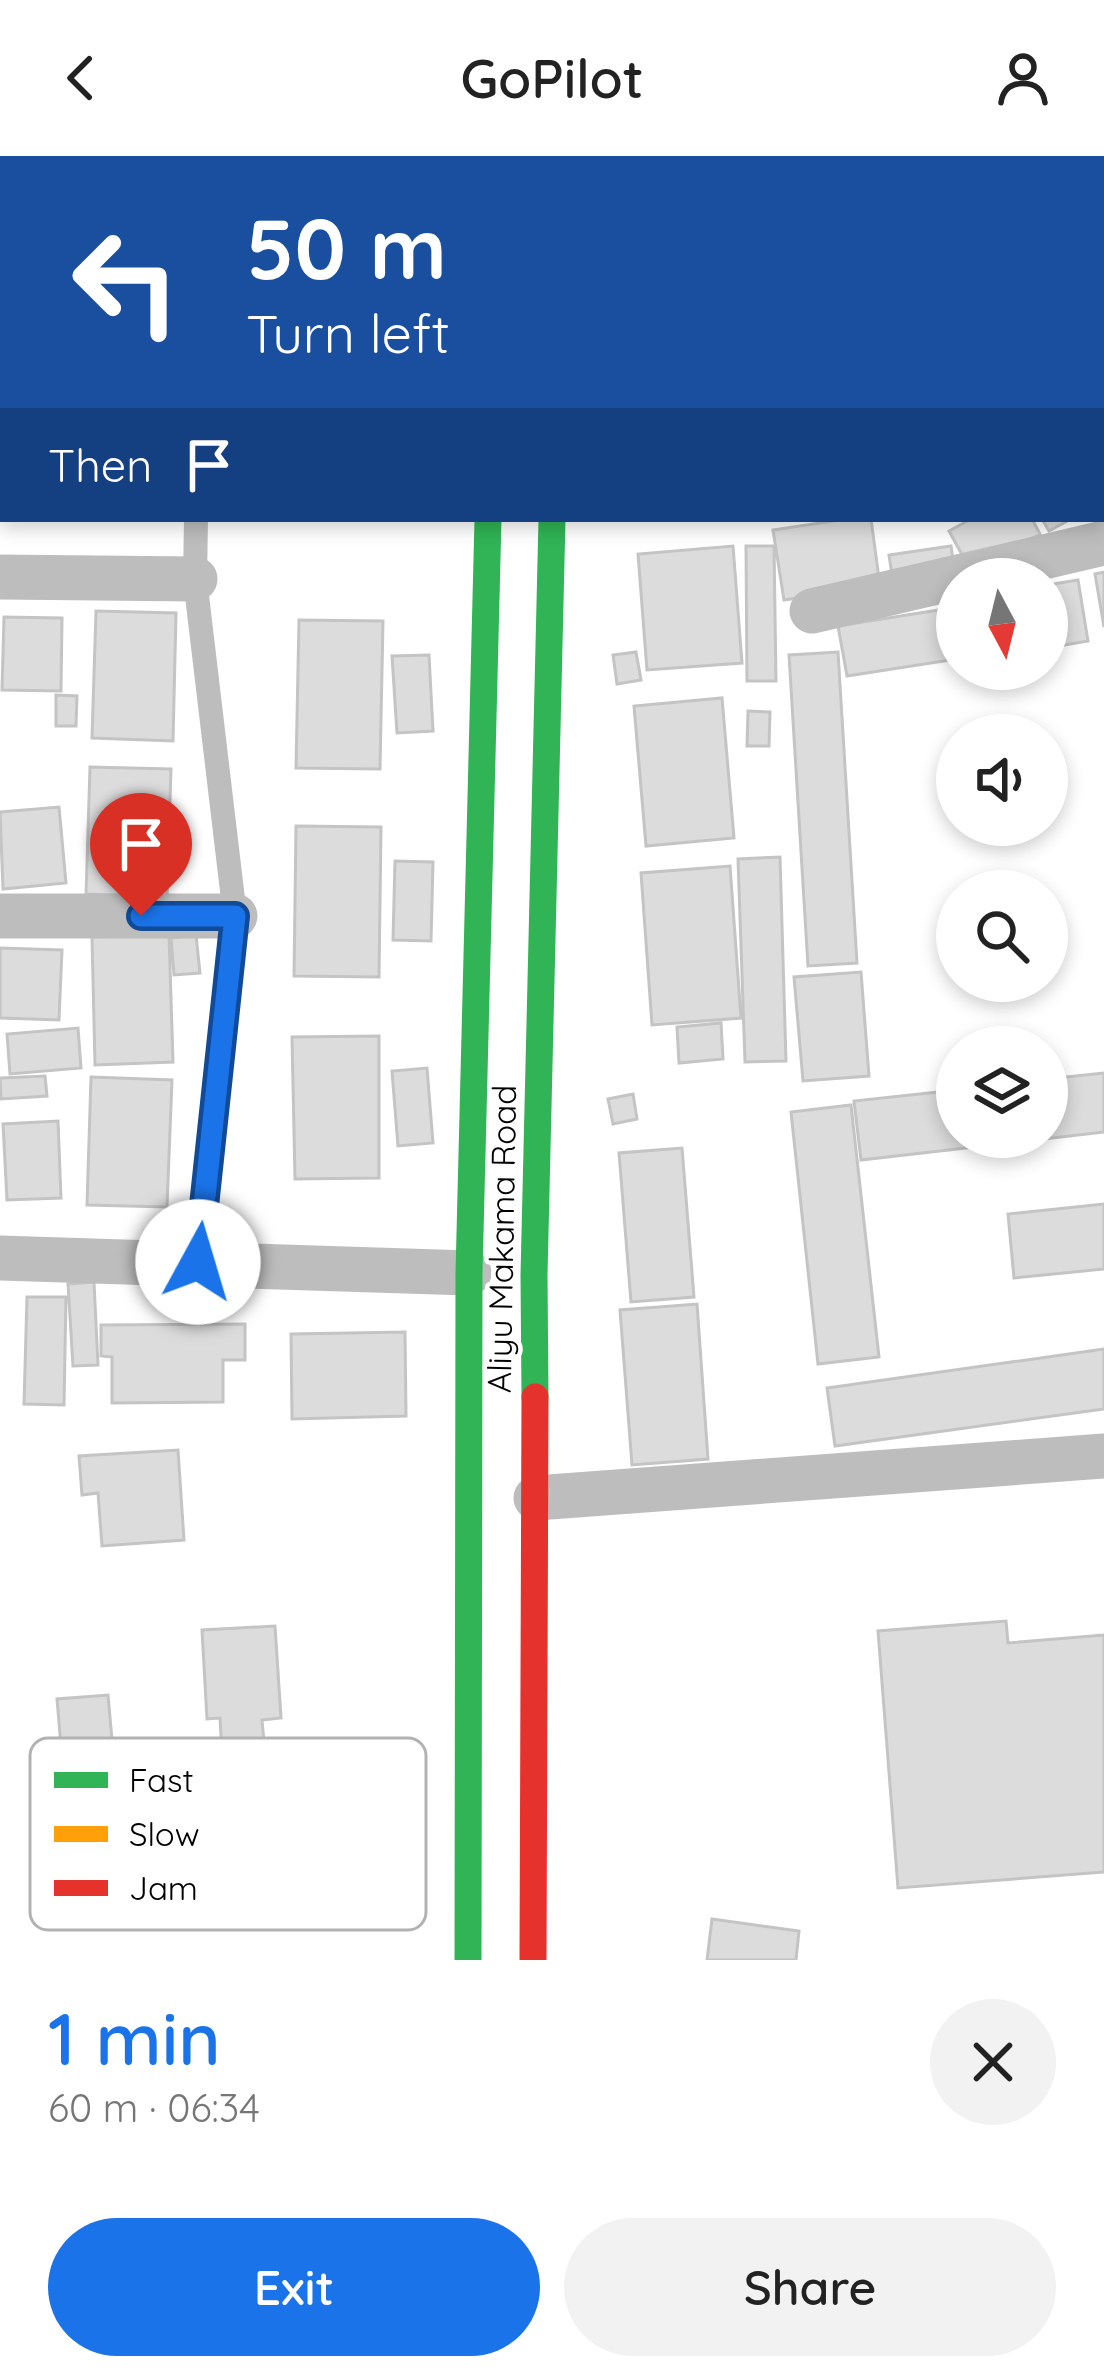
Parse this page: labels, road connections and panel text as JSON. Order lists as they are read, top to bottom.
{
  "streets": {
    "street": ["Aliyu Makama Road"]
  },
  "legend": ["Fast", "Slow", "Jam"],
  "north": "bottom",
  "page": {
    "header": "GoPilot",
    "turn": ["50 m", "Turn left"],
    "then": "Then",
    "heading": ["1 min", "60 m · 06:34"],
    "buttons": ["Exit", "Share"]
  }
}
